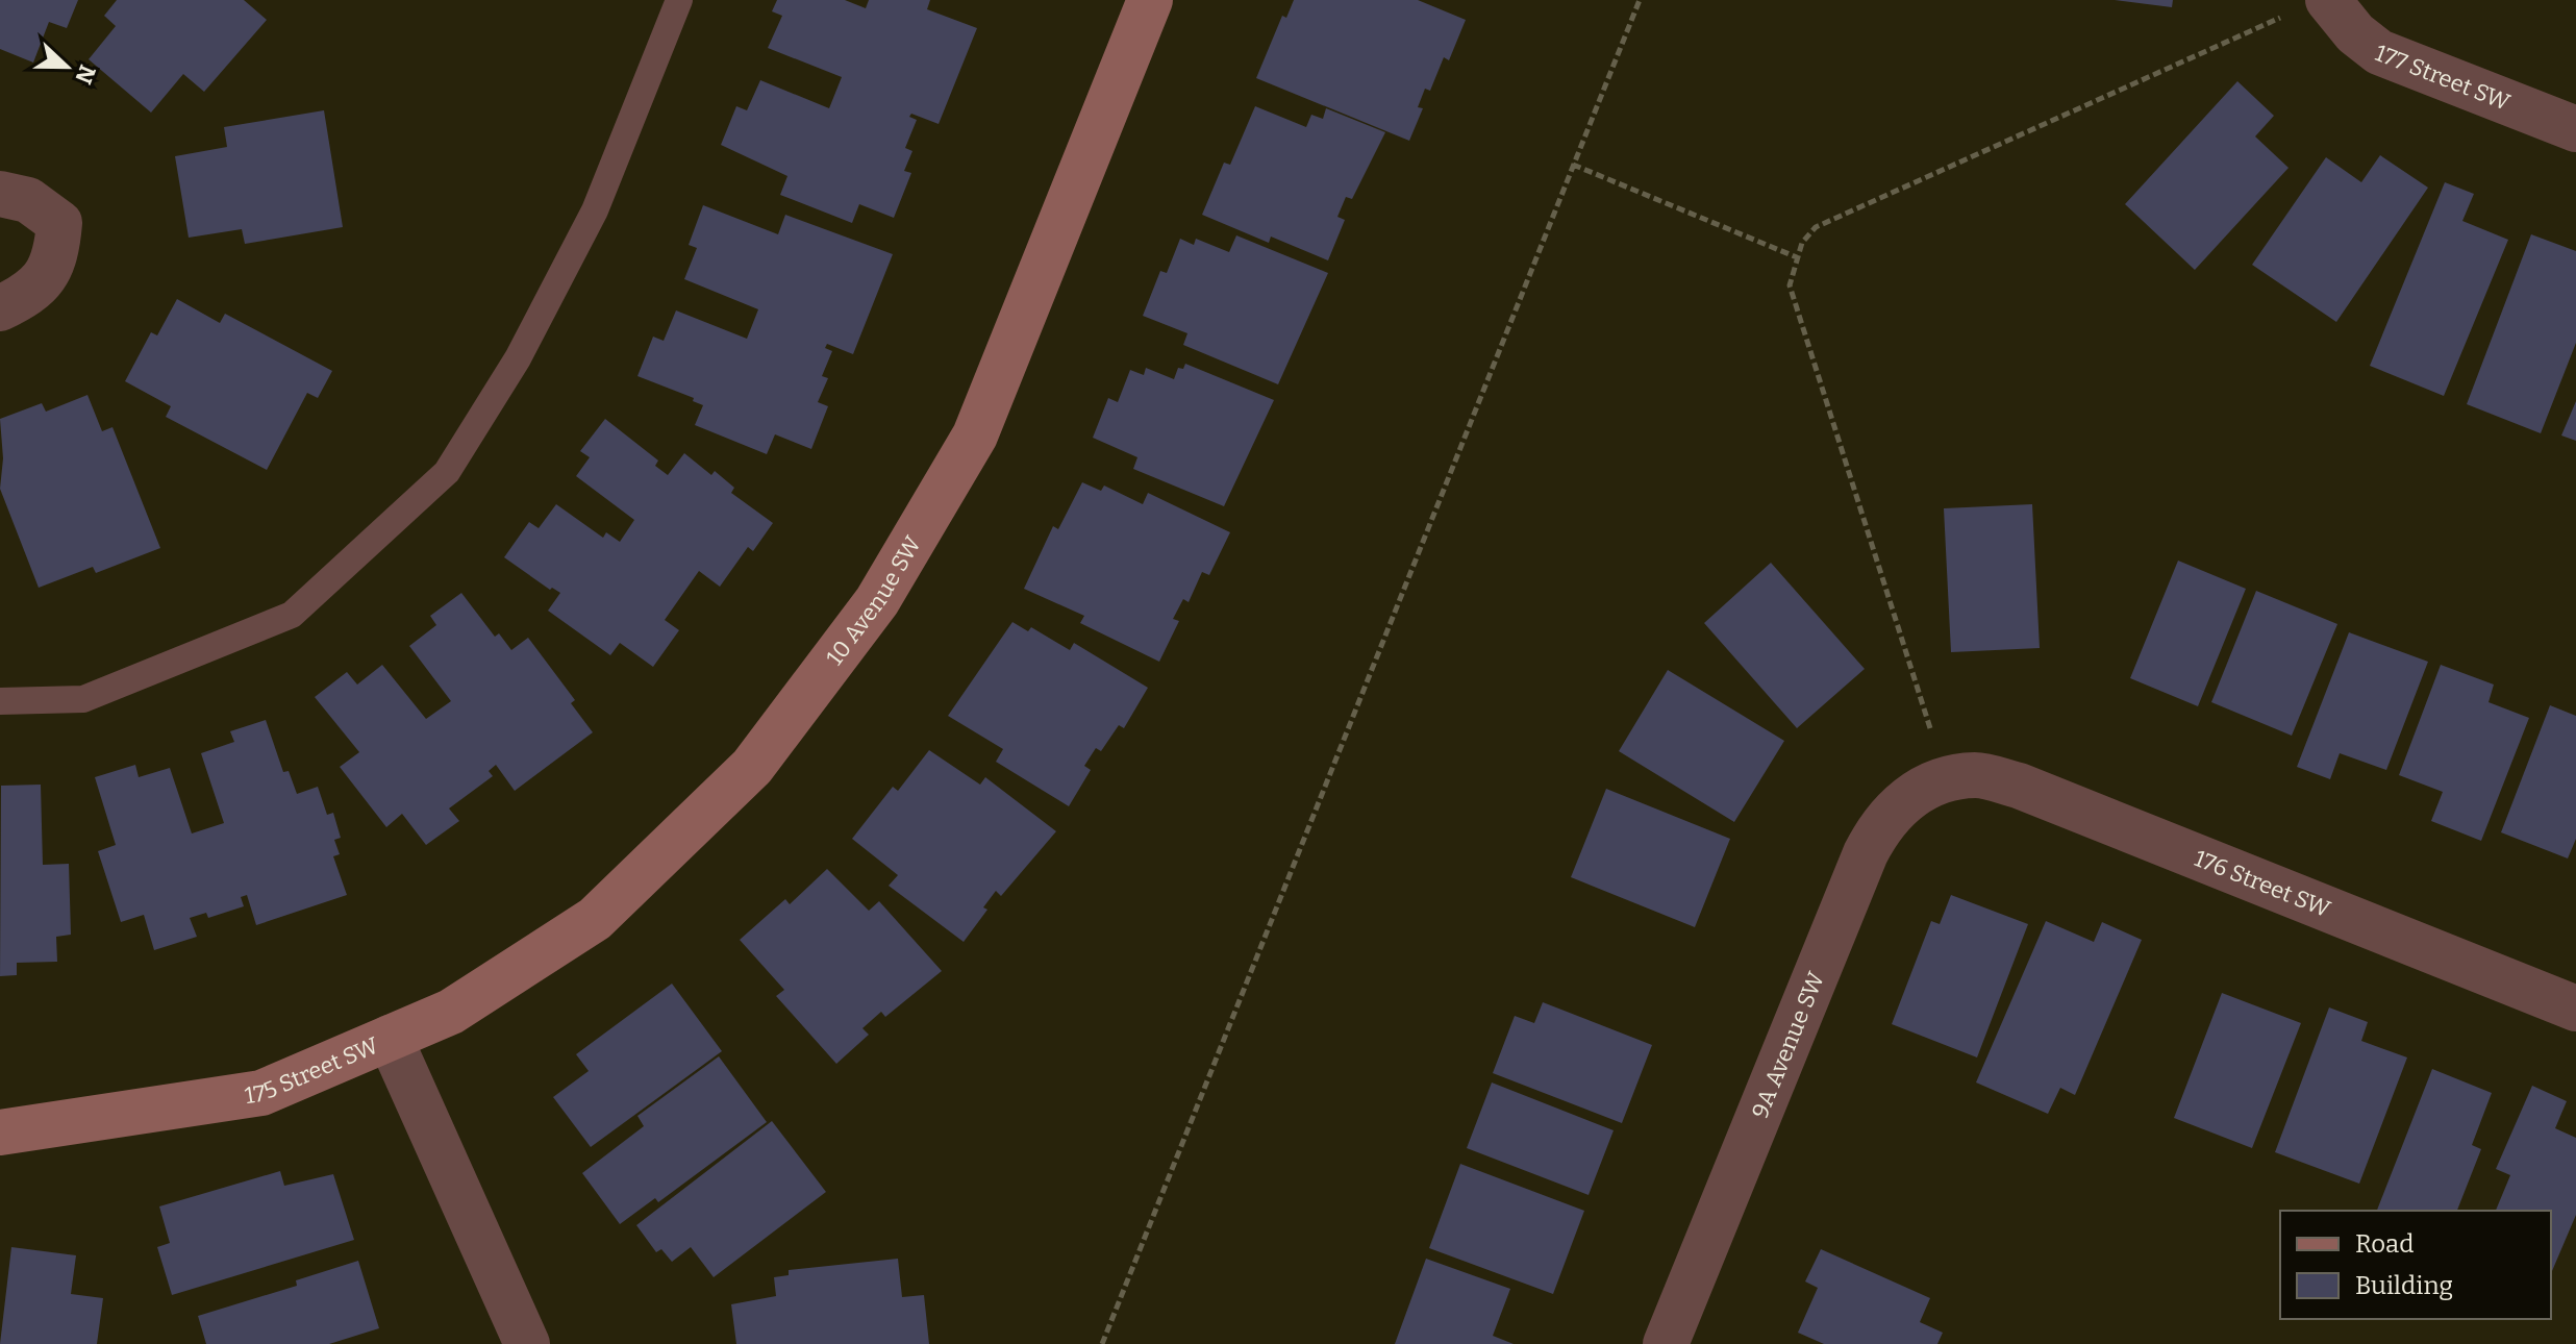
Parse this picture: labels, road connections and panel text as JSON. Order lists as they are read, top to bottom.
{
  "streets": {
    "street": [
      "177 Street SW",
      "10 Avenue SW",
      "176 Street SW",
      "9A Avenue SW",
      "175 Street SW"
    ]
  },
  "crossings": [
    ["10 Avenue SW", "175 Street SW"],
    ["176 Street SW", "9A Avenue SW"]
  ],
  "legend": ["Road", "Building"],
  "north": "right"
}
